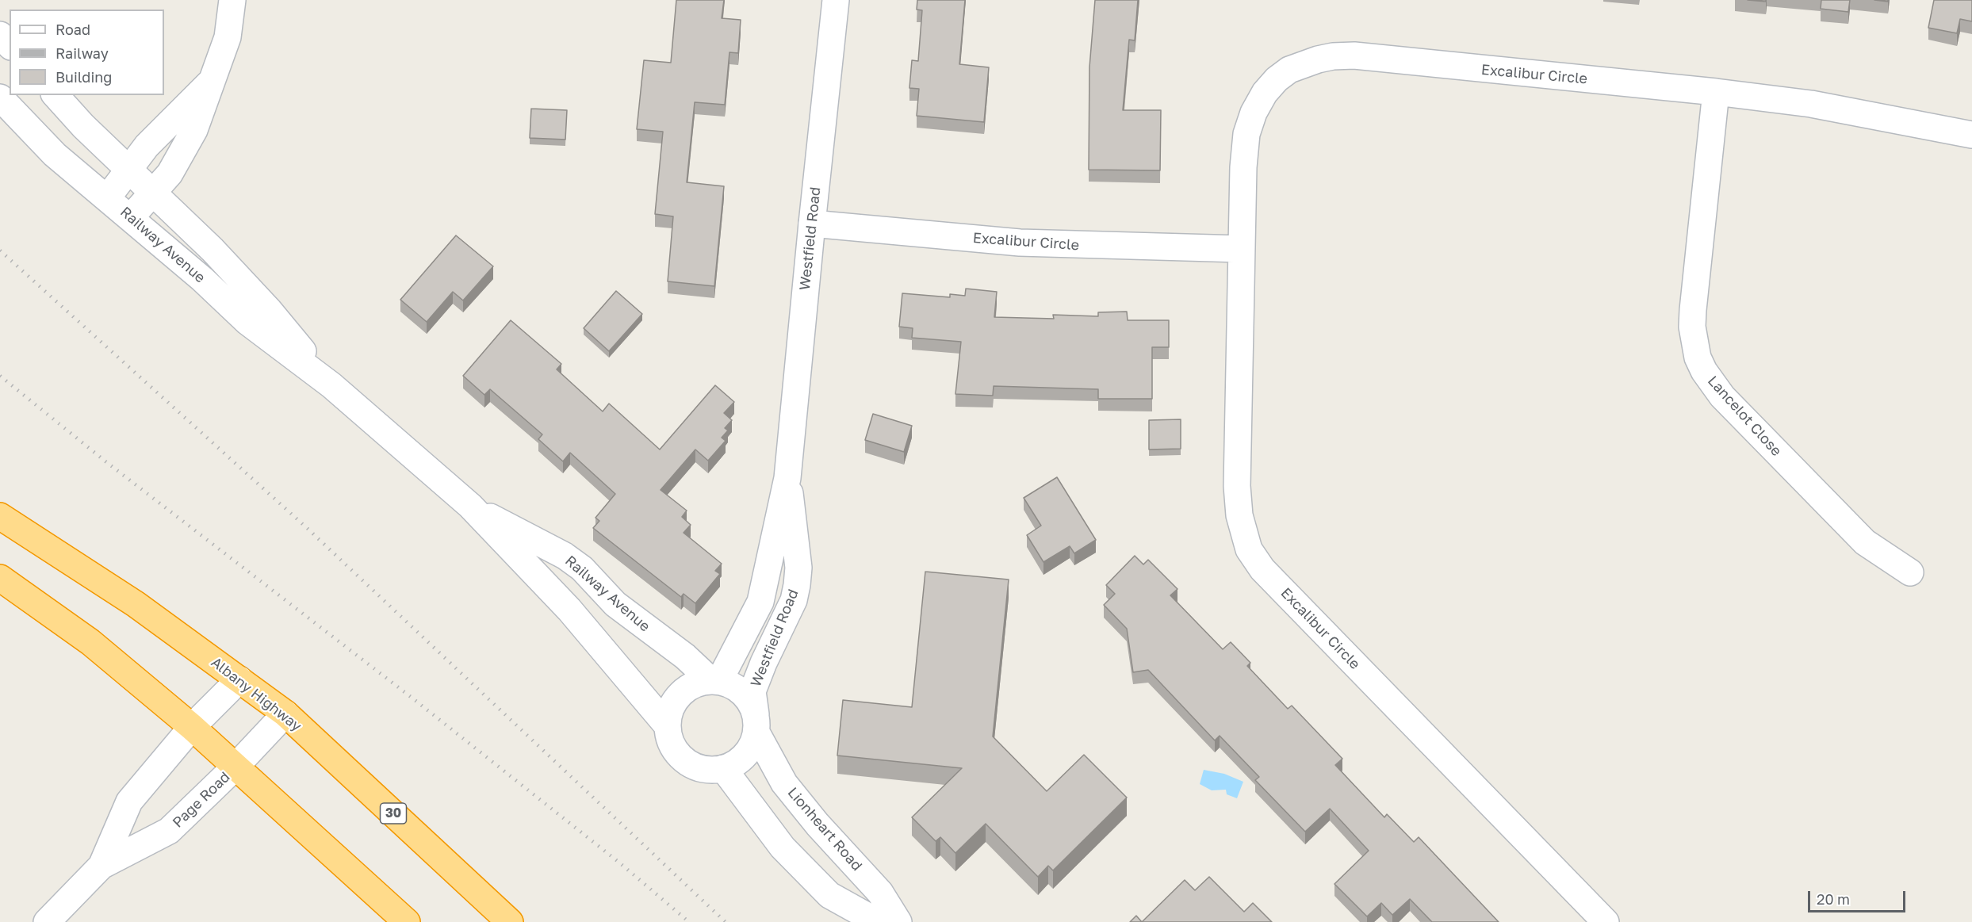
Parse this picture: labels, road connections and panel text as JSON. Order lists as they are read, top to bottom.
{
  "streets": {
    "highway": ["Albany Highway", "30"],
    "street": [
      "Excalibur Circle",
      "Westfield Road",
      "Railway Avenue",
      "Lancelot Close",
      "Page Road",
      "Lionheart Road"
    ]
  },
  "crossings": [
    ["Excalibur Circle", "Westfield Road"],
    ["Excalibur Circle", "Lancelot Close"],
    ["Westfield Road", "Railway Avenue"],
    ["Westfield Road", "Lionheart Road"],
    ["Railway Avenue", "Lionheart Road"],
    ["Albany Highway", "Page Road"]
  ],
  "legend": ["Road", "Railway", "Building"],
  "scale_bar": "20 m"
}
